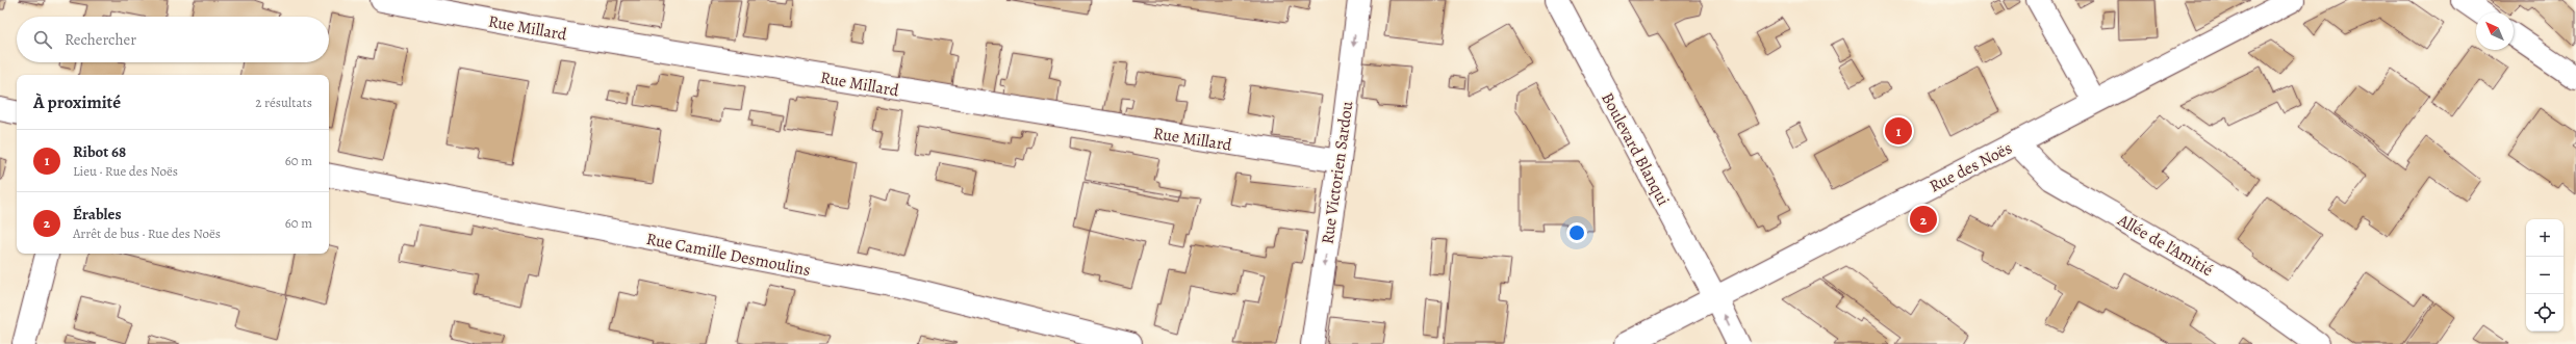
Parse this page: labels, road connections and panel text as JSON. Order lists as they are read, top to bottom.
{
  "streets": {
    "street": [
      "Rue Millard",
      "Boulevard Blanqui",
      "Rue des Noës",
      "Rue Victorien Sardou",
      "Allée de l'Amitié",
      "Rue Camille Desmoulins"
    ]
  },
  "crossings": [
    ["Rue Millard", "Rue Victorien Sardou"],
    ["Boulevard Blanqui", "Rue des Noës"],
    ["Rue des Noës", "Allée de l'Amitié"]
  ],
  "one_way": ["Rue Victorien Sardou"],
  "north": "top left",
  "page": {
    "search": "Rechercher",
    "heading": ["À proximité", "2 résultats"],
    "pins": ["1", "2"],
    "list": [
      {
        "mark": "1",
        "name": "Ribot 68",
        "note": "Lieu · Rue des Noës",
        "value": "60 m"
      },
      {
        "mark": "2",
        "name": "Érables",
        "note": "Arrêt de bus · Rue des Noës",
        "value": "60 m"
      }
    ],
    "map_buttons": ["+", "−"]
  }
}
